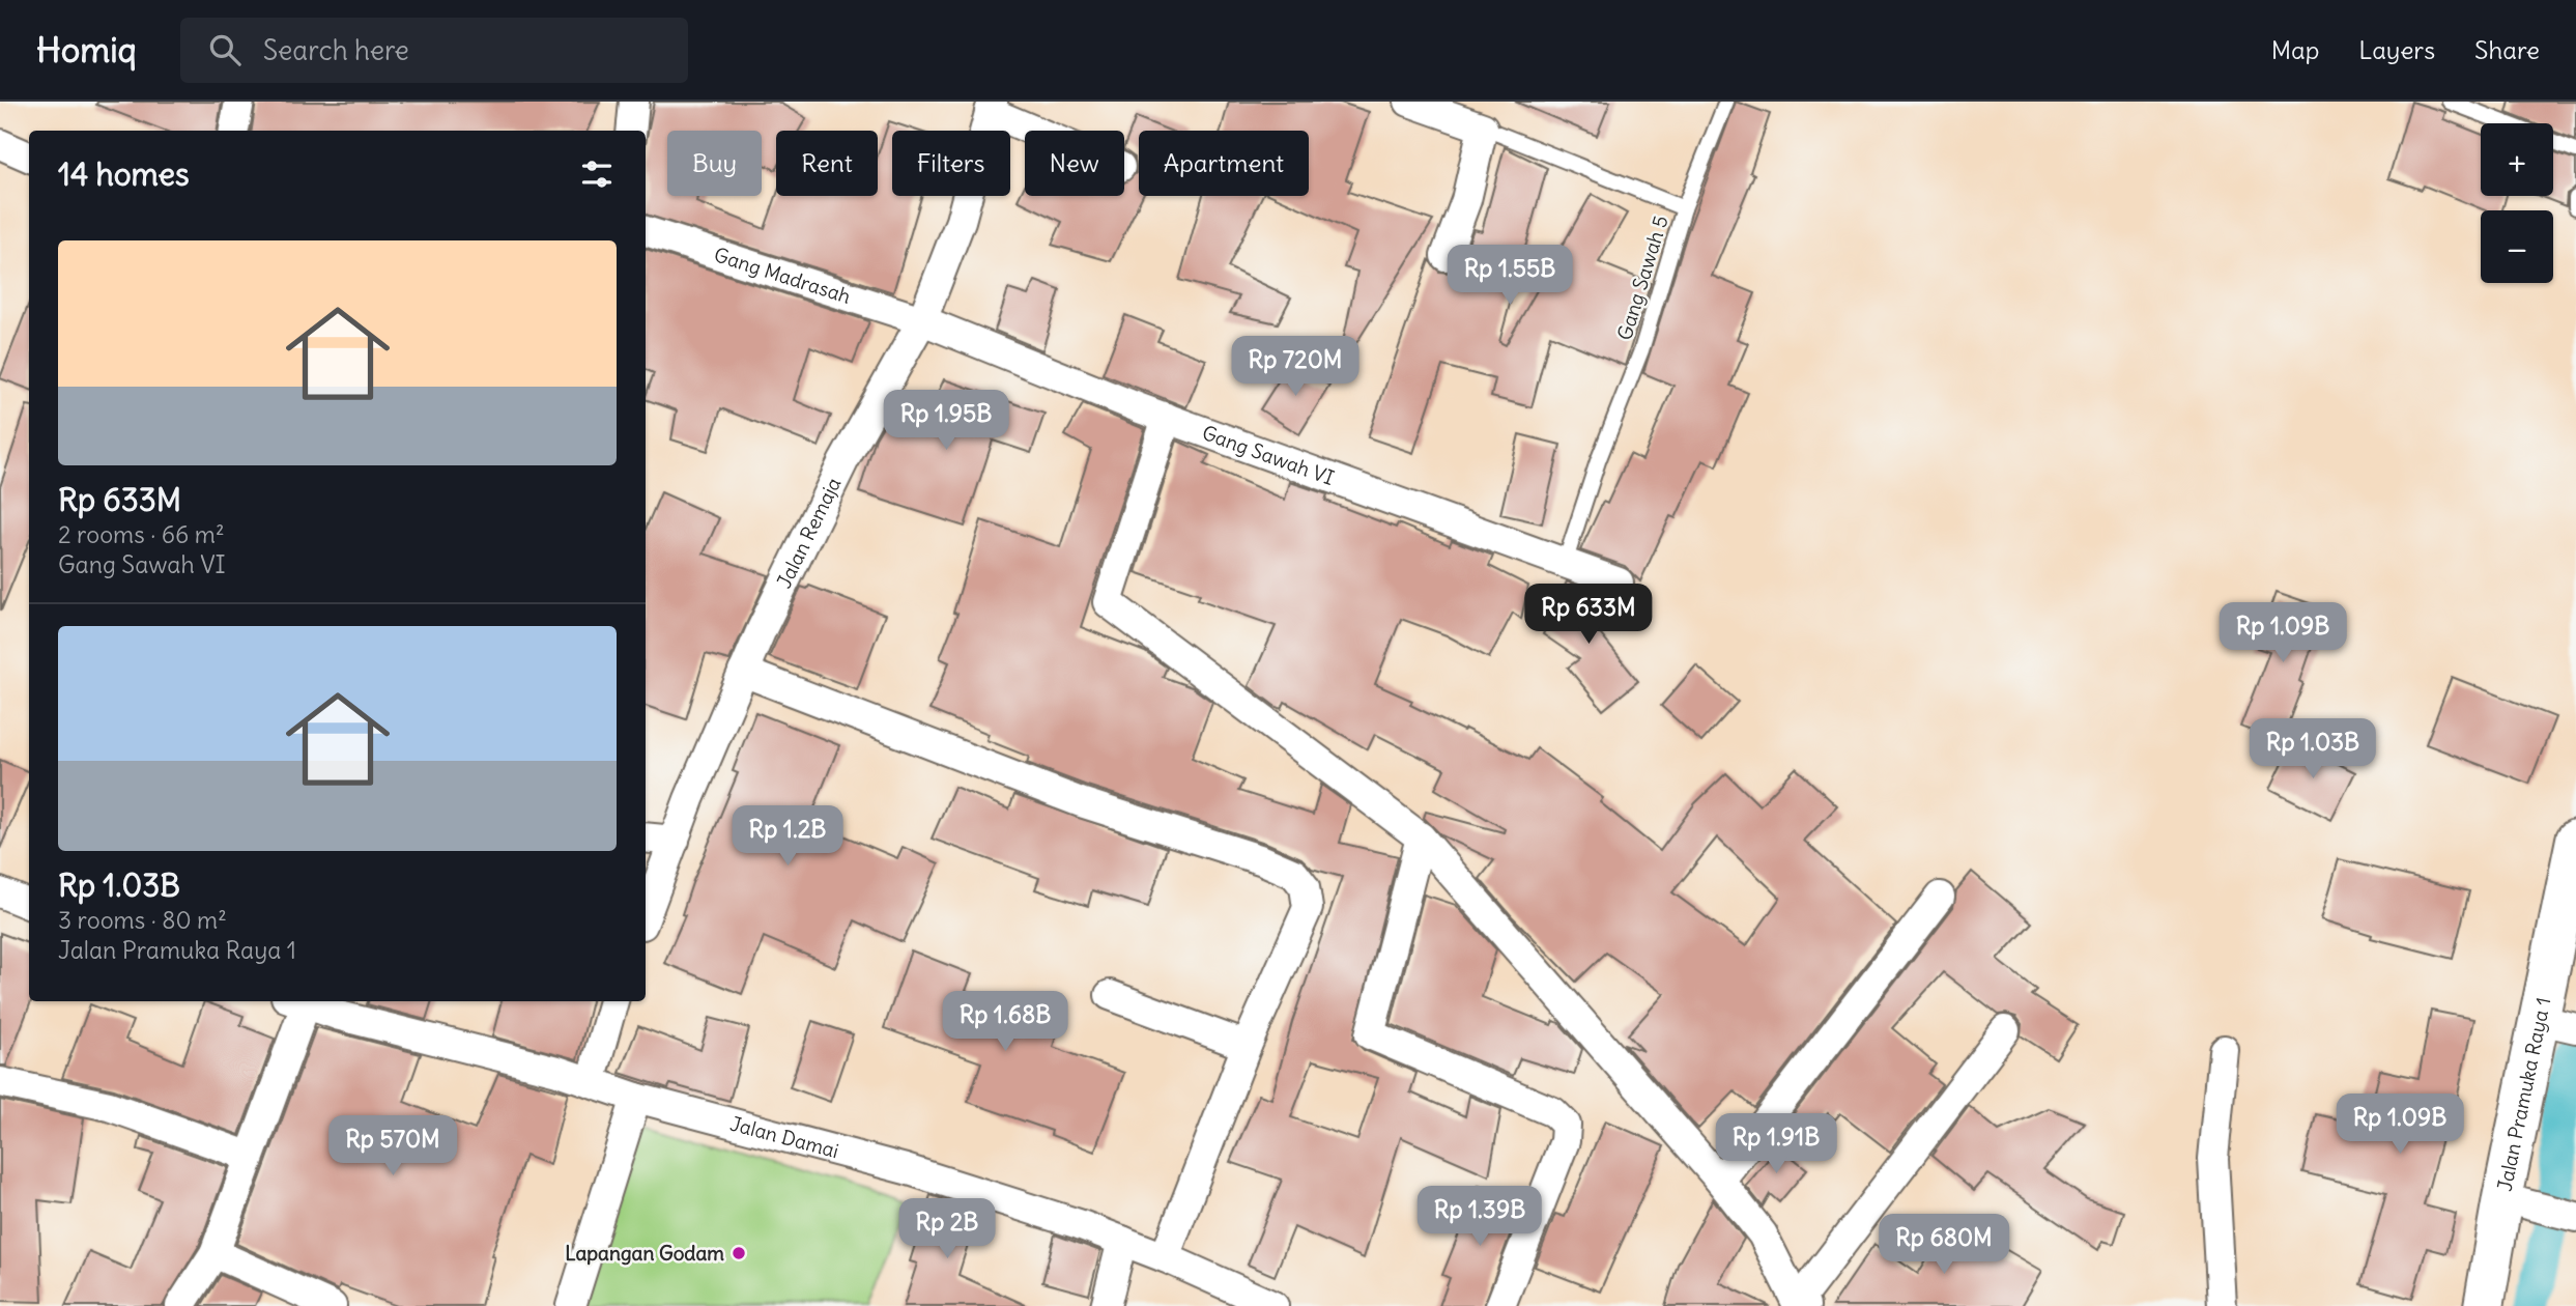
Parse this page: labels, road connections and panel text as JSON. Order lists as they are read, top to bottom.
{
  "streets": {
    "main road": ["Jalan Pramuka Raya 1"],
    "street": [
      "Gang Madrasah",
      "Gang Sawah VI",
      "Jalan Remaja",
      "Jalan Damai"
    ],
    "lane": ["Gang Sawah 5"]
  },
  "crossings": [
    ["Gang Madrasah", "Gang Sawah VI"],
    ["Gang Madrasah", "Jalan Remaja"],
    ["Gang Sawah 5", "Gang Sawah VI"],
    ["Gang Sawah VI", "Jalan Remaja"]
  ],
  "places": ["Lapangan Godam"],
  "page": {
    "header": "Homiq",
    "search": "Search here",
    "nav": ["Map", "Layers", "Share"],
    "map_buttons": ["+", "−"],
    "chip": [
      "Buy",
      "Rent",
      "Filters",
      "New",
      "Apartment"
    ],
    "heading": "14 homes",
    "list": [
      {
        "name": "Rp 633M",
        "note": "2 rooms · 66 m² · Gang Sawah VI"
      },
      {
        "name": "Rp 1.03B",
        "note": "3 rooms · 80 m² · Jalan Pramuka Raya 1"
      }
    ],
    "price": [
      "Rp 1.55B",
      "Rp 720M",
      "Rp 1.95B",
      "Rp 633M",
      "Rp 1.09B",
      "Rp 1.03B",
      "Rp 1.2B",
      "Rp 1.68B",
      "Rp 1.09B",
      "Rp 1.91B",
      "Rp 570M",
      "Rp 1.39B",
      "Rp 2B",
      "Rp 680M"
    ]
  }
}
